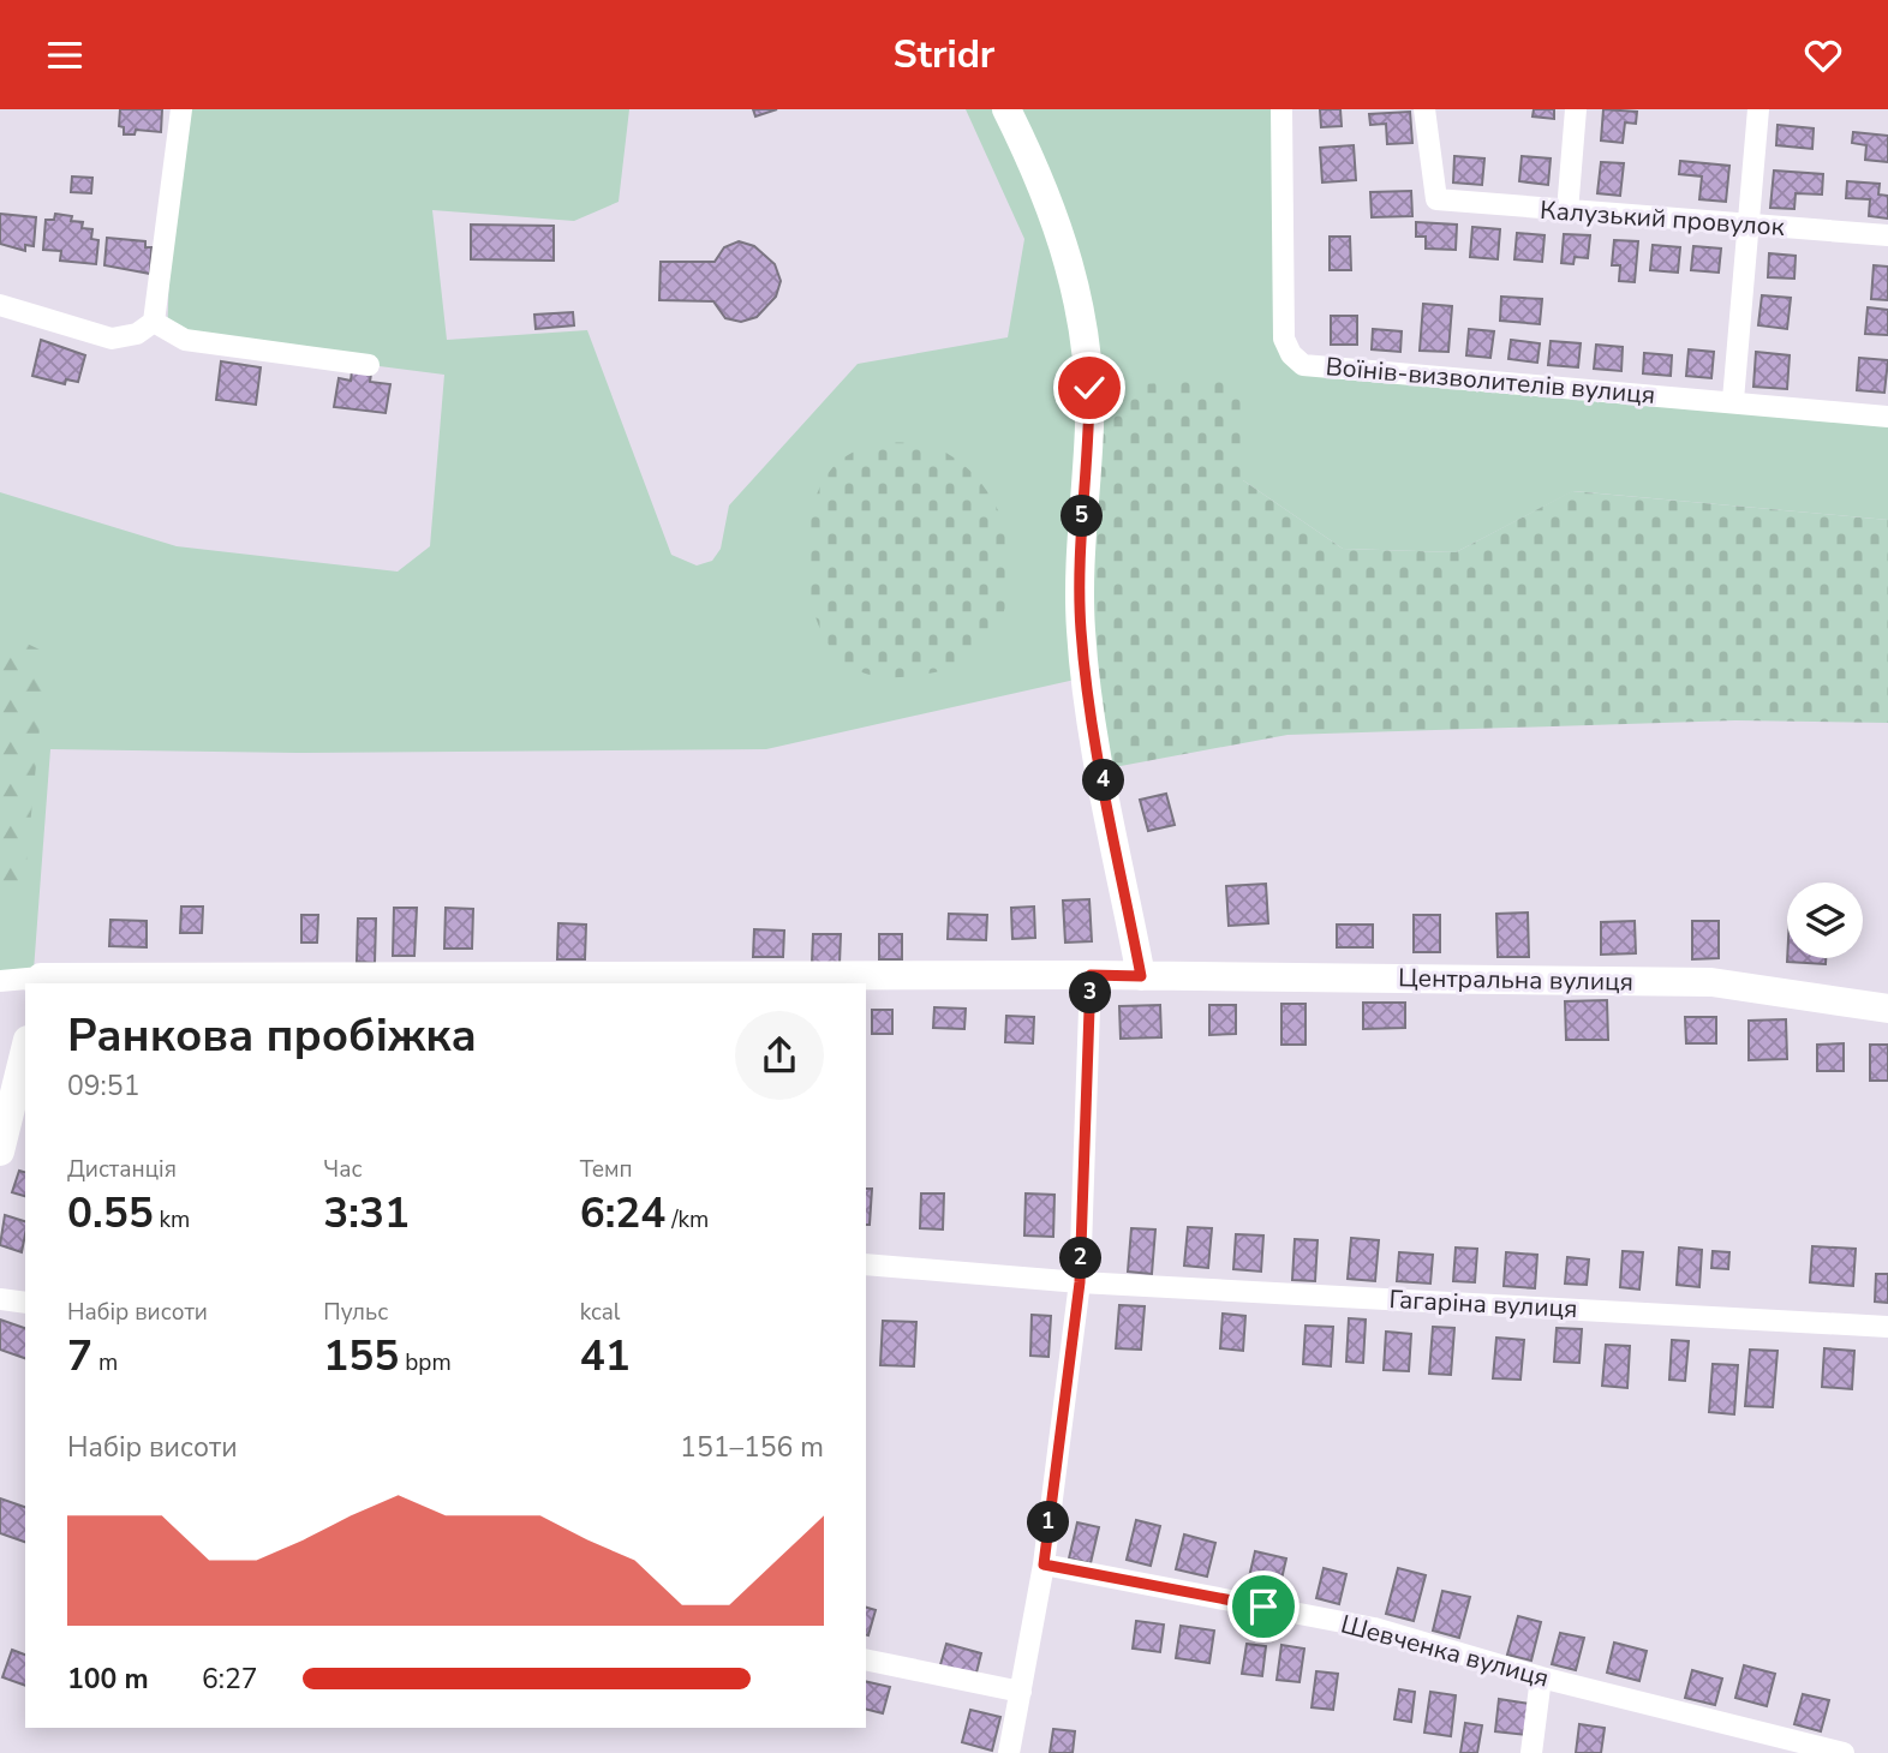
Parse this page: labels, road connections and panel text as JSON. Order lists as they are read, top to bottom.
{
  "streets": {
    "street": [
      "Калузький провулок",
      "Воїнів-визволителів вулиця",
      "Центральна вулиця",
      "Гагаріна вулиця",
      "Шевченка вулиця"
    ]
  },
  "page": {
    "header": "Stridr",
    "pins": [
      "5",
      "4",
      "3",
      "2",
      "1"
    ],
    "heading": ["Ранкова пробіжка", "09:51"],
    "stats": [
      ["Дистанція", "0.55 km"],
      ["Час", "3:31"],
      ["Темп", "6:24 /km"],
      ["Набір висоти", "7 m"],
      ["Пульс", "155 bpm"],
      ["kcal", "41"]
    ],
    "chart": ["Набір висоти", "151–156 m"],
    "list": [
      {
        "name": "100 m",
        "note": "6:27"
      }
    ]
  }
}
